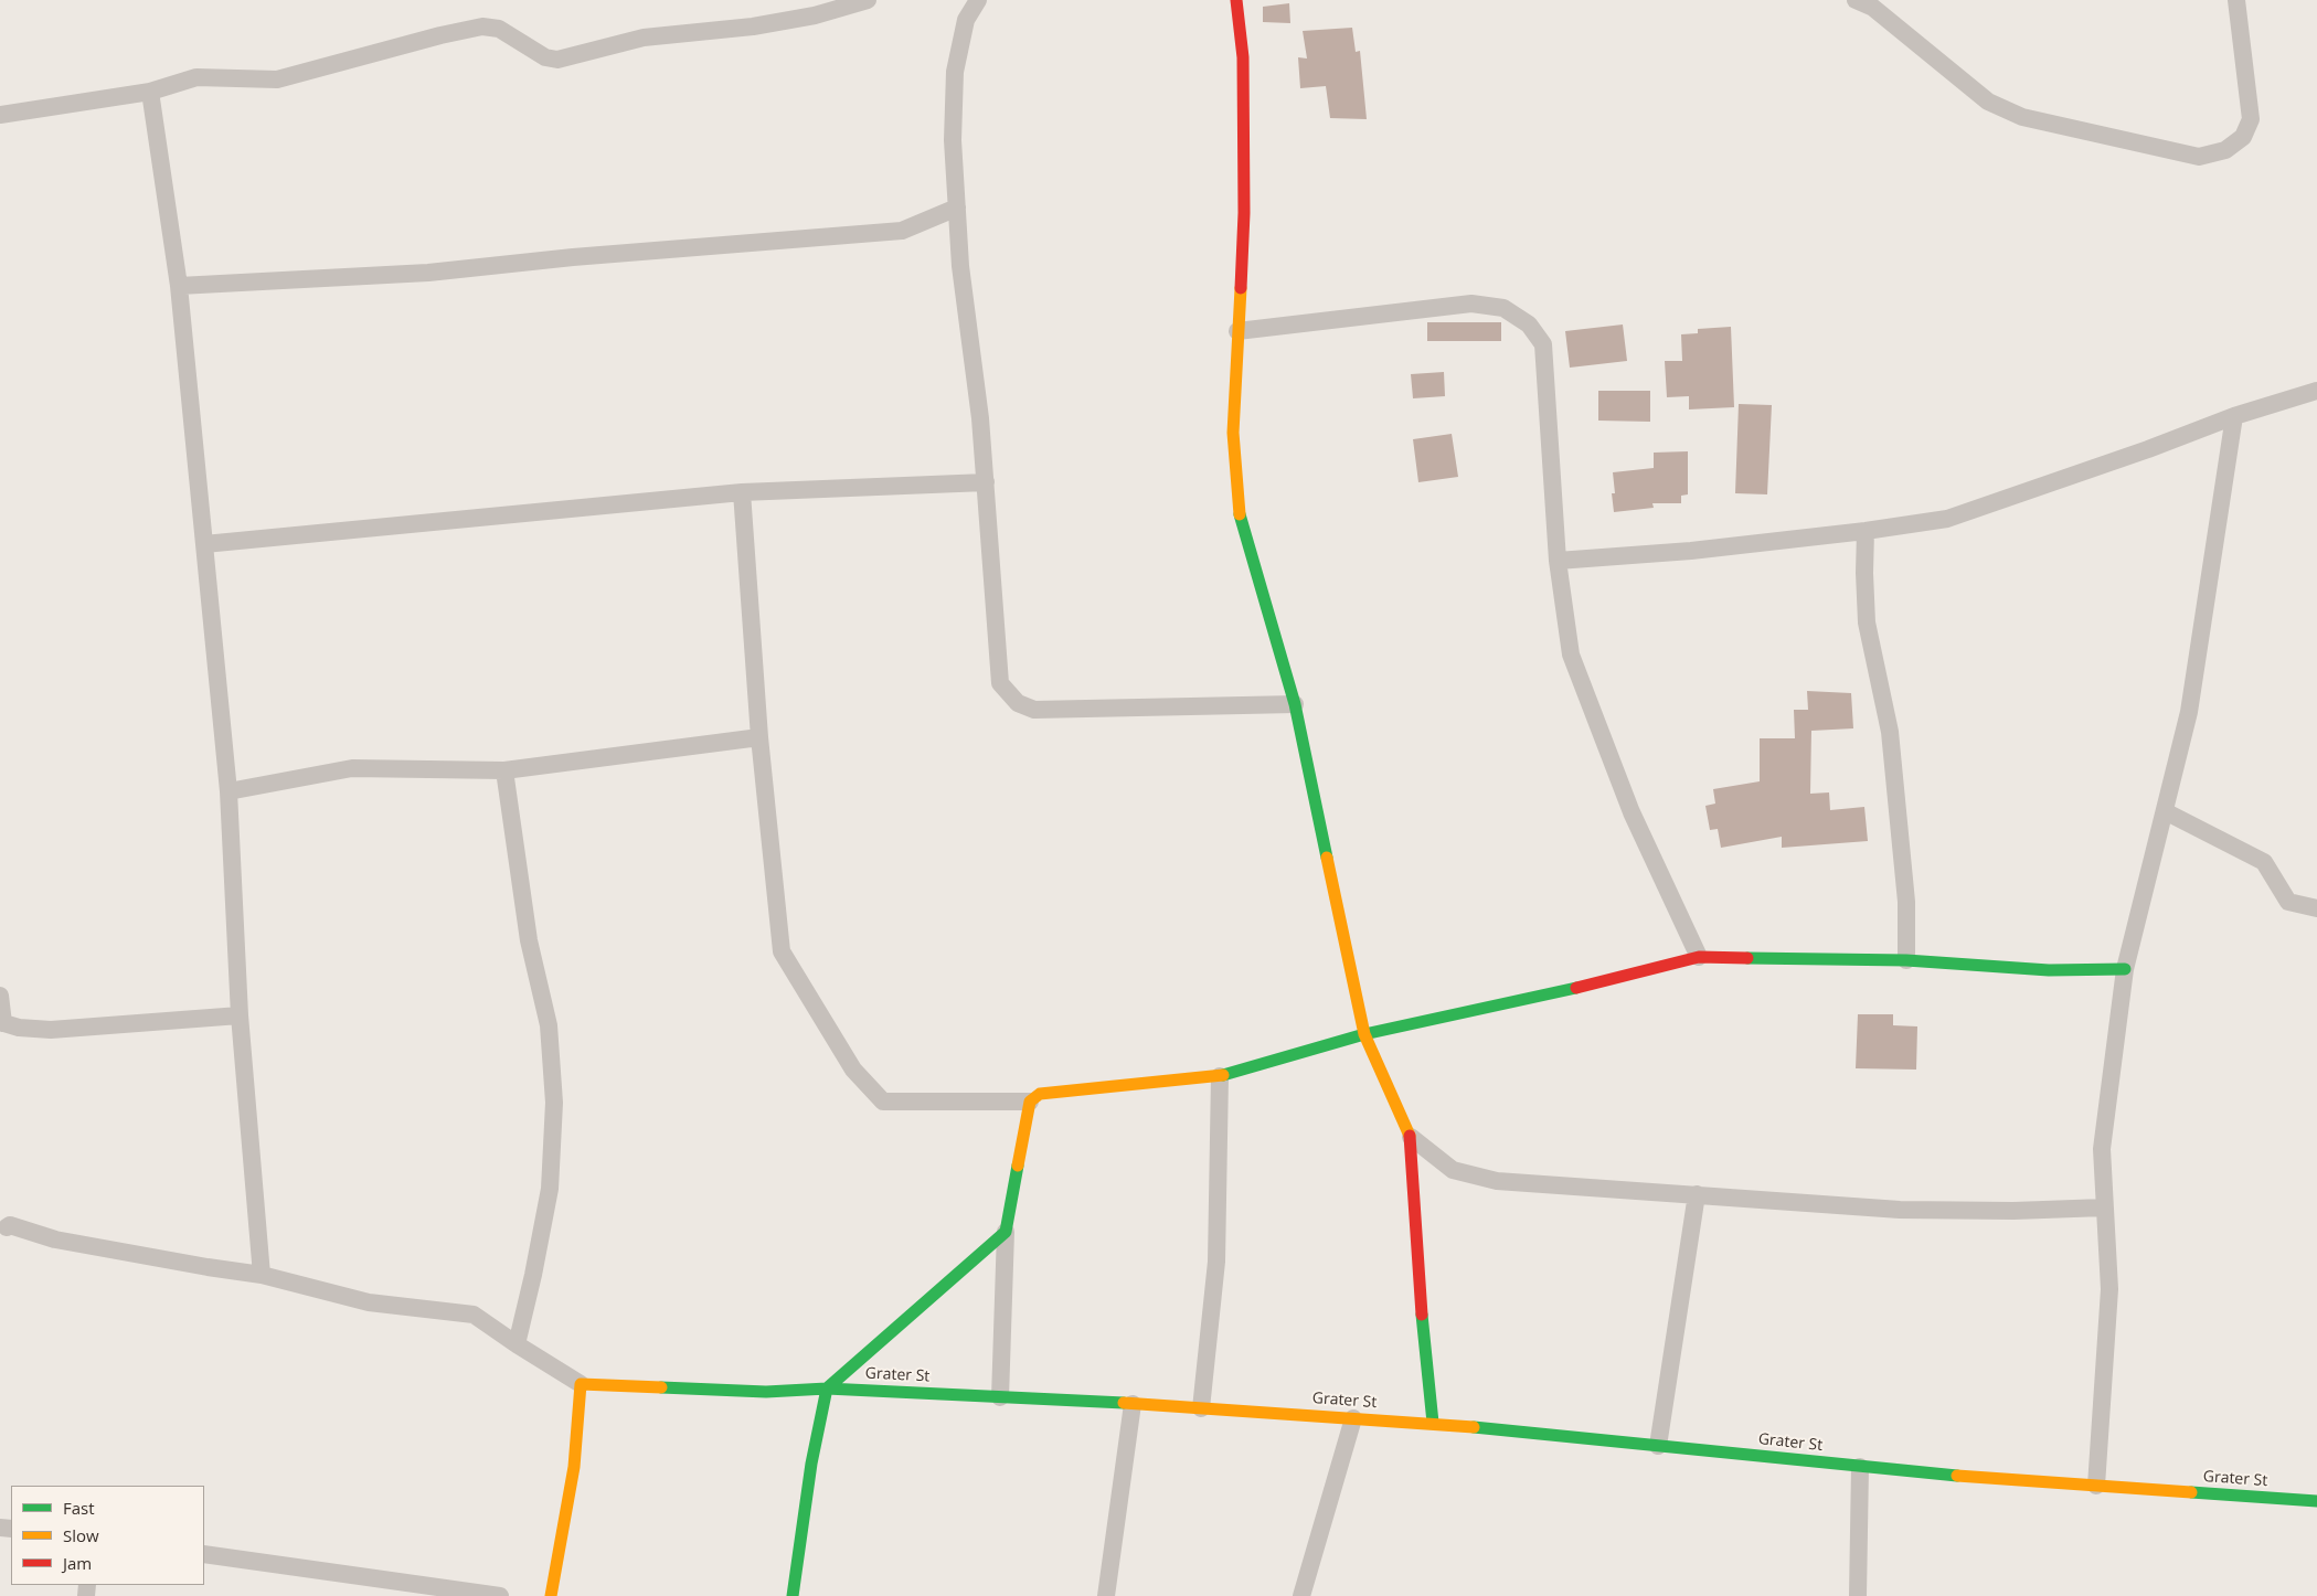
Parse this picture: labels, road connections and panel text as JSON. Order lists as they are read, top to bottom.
{
  "streets": {
    "street": ["Grater St"]
  },
  "legend": ["Fast", "Slow", "Jam"]
}
